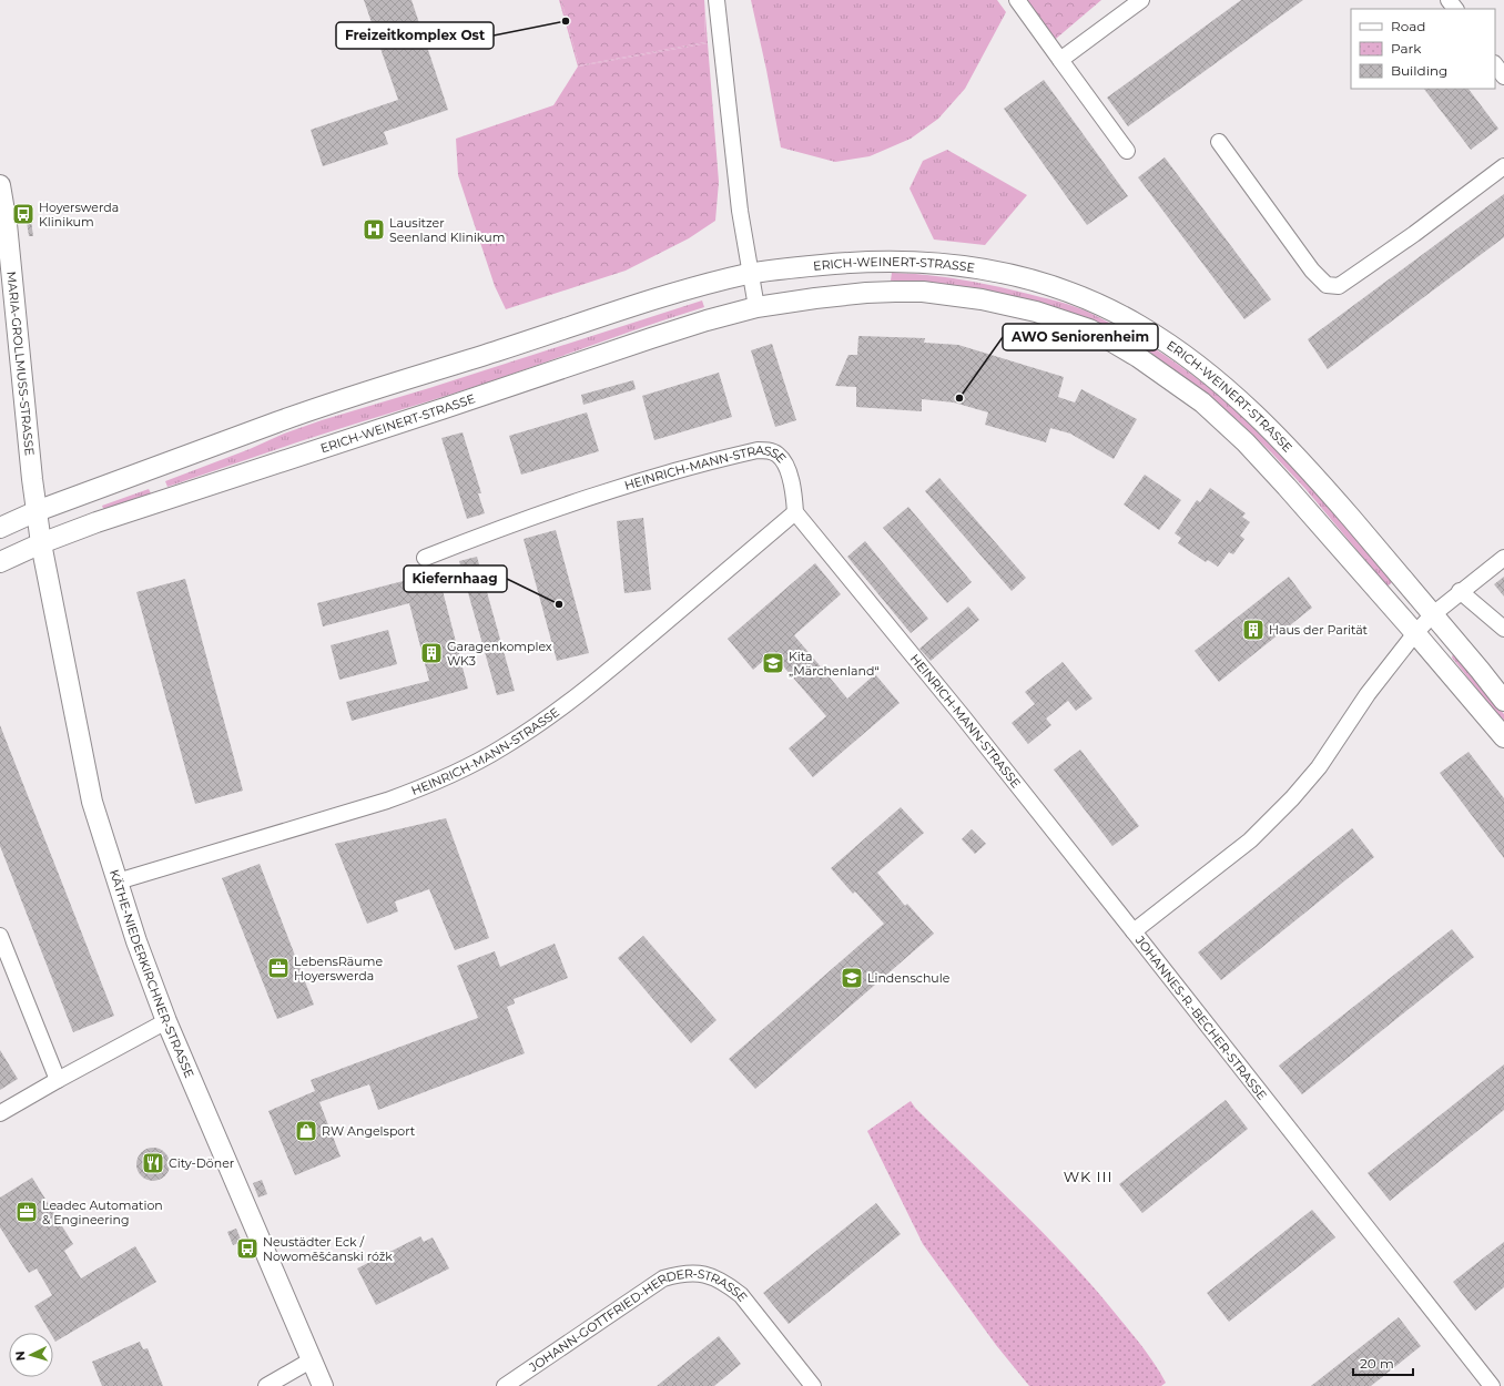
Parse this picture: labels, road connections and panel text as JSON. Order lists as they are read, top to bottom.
{
  "streets": {
    "street": [
      "ERICH-WEINERT-STRASSE",
      "MARIA-GROLLMUSS-STRASSE",
      "HEINRICH-MANN-STRASSE",
      "KÄTHE-NIEDERKIRCHNER-STRASSE",
      "JOHANNES-R.-BECHER-STRASSE",
      "JOHANN-GOTTFRIED-HERDER-STRASSE"
    ]
  },
  "crossings": [
    ["ERICH-WEINERT-STRASSE", "MARIA-GROLLMUSS-STRASSE"],
    ["ERICH-WEINERT-STRASSE", "KÄTHE-NIEDERKIRCHNER-STRASSE"],
    ["ERICH-WEINERT-STRASSE", "JOHANNES-R.-BECHER-STRASSE"],
    ["MARIA-GROLLMUSS-STRASSE", "KÄTHE-NIEDERKIRCHNER-STRASSE"],
    ["HEINRICH-MANN-STRASSE", "KÄTHE-NIEDERKIRCHNER-STRASSE"],
    ["HEINRICH-MANN-STRASSE", "JOHANNES-R.-BECHER-STRASSE"]
  ],
  "districts": ["WK III"],
  "places": {
    "other": ["Freizeitkomplex Ost", "AWO Seniorenheim", "Kiefernhaag"],
    "bus stop": ["Hoyerswerda Klinikum", "Neustädter Eck / Nowoměšćanski róžk"],
    "hospital": ["Lausitzer Seenland Klinikum"],
    "building": ["Haus der Parität", "Garagenkomplex WK3"],
    "school or university": ["Kita „Märchenland“", "Lindenschule"],
    "office": ["LebensRäume Hoyerswerda", "Leadec Automation & Engineering"],
    "shop": ["RW Angelsport"],
    "restaurant": ["City-Döner"]
  },
  "legend": ["Road", "Park", "Building"],
  "scale_bar": "20 m",
  "north": "left"
}
